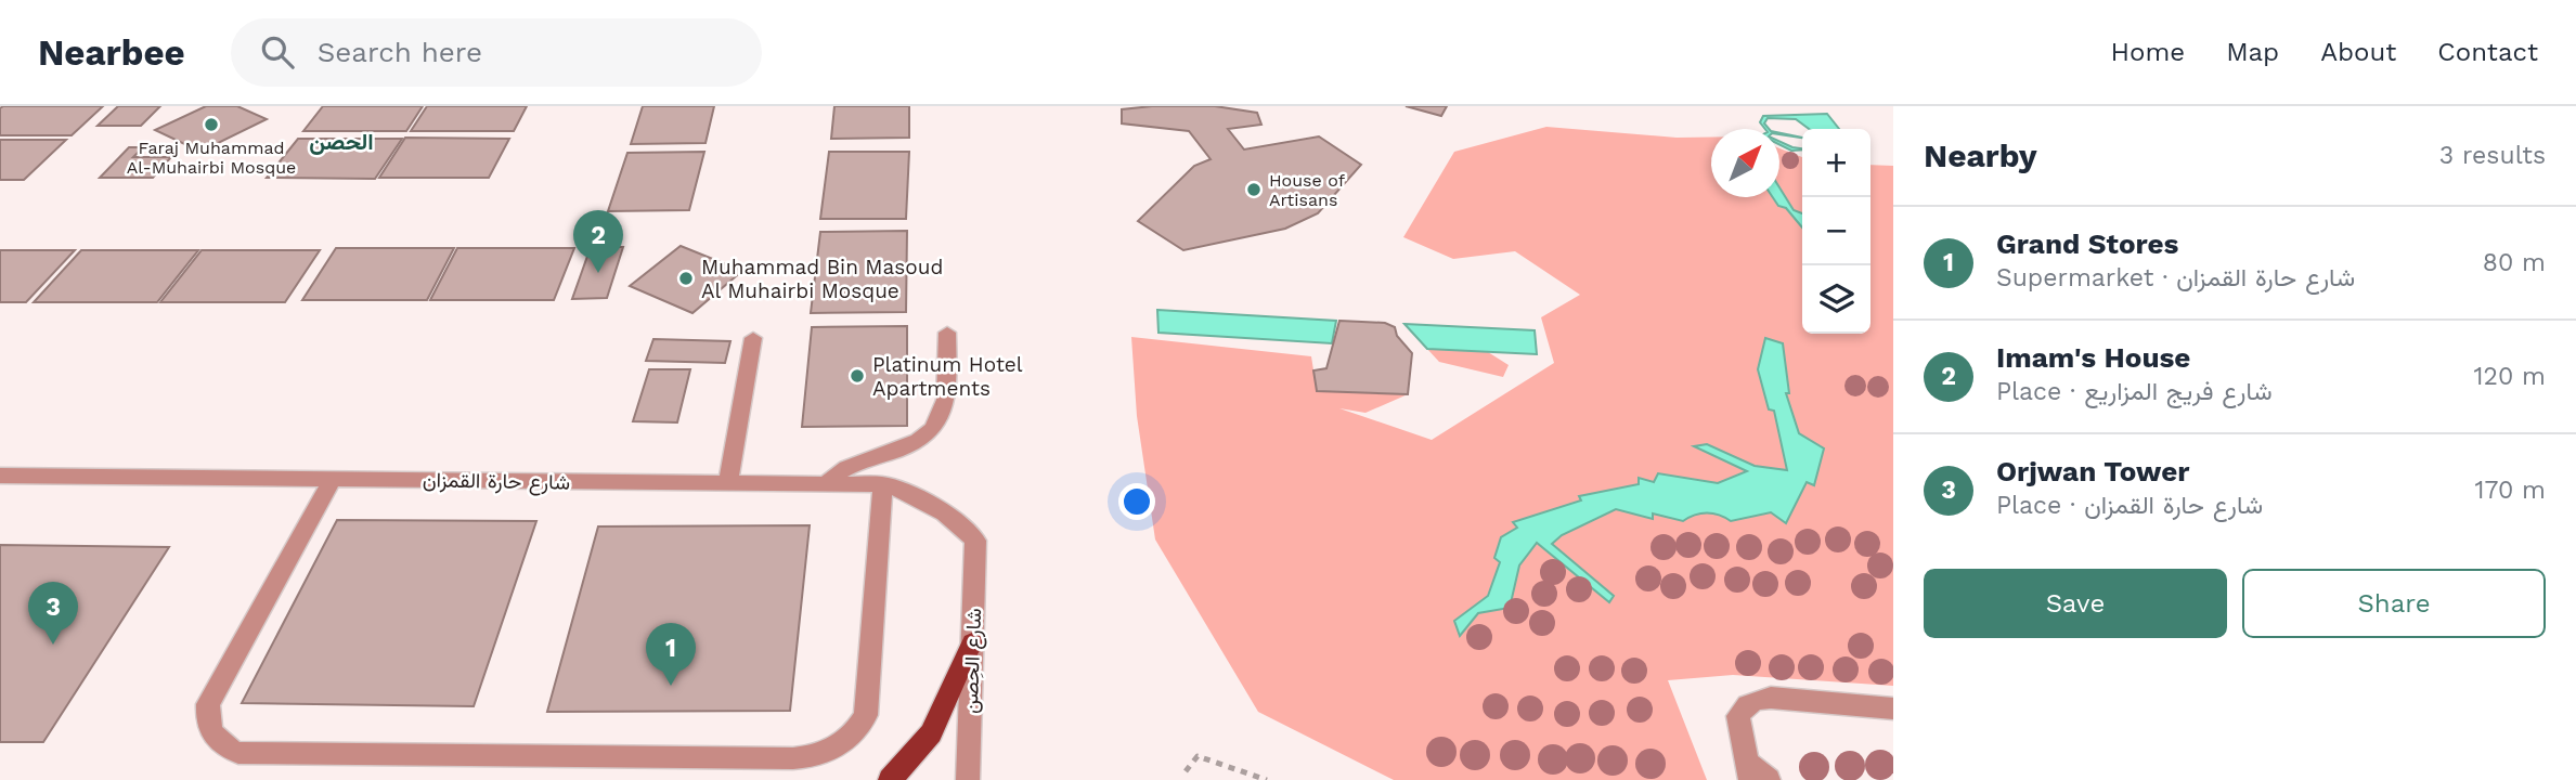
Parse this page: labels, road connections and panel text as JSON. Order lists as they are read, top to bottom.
{
  "streets": {
    "street": ["شارع حارة القمزان", "شارع الحِصن"]
  },
  "crossings": [
    ["شارع حارة القمزان", "شارع الحِصن"]
  ],
  "districts": ["الحصن"],
  "places": [
    "Faraj Muhammad Al-Muhairbi Mosque",
    "House of Artisans",
    "Muhammad Bin Masoud Al Muhairbi Mosque",
    "Platinum Hotel Apartments"
  ],
  "north": "top right",
  "page": {
    "header": "Nearbee",
    "search": "Search here",
    "nav": [
      "Home",
      "Map",
      "About",
      "Contact"
    ],
    "heading": ["Nearby", "3 results"],
    "map_buttons": ["+", "−"],
    "list": [
      {
        "mark": "1",
        "name": "Grand Stores",
        "note": "Supermarket · شارع حارة القمزان",
        "value": "80 m"
      },
      {
        "mark": "2",
        "name": "Imam's House",
        "note": "Place · شارع فريج المزاريع",
        "value": "120 m"
      },
      {
        "mark": "3",
        "name": "Orjwan Tower",
        "note": "Place · شارع حارة القمزان",
        "value": "170 m"
      }
    ],
    "pins": ["2", "3", "1"],
    "buttons": ["Save", "Share"]
  }
}
